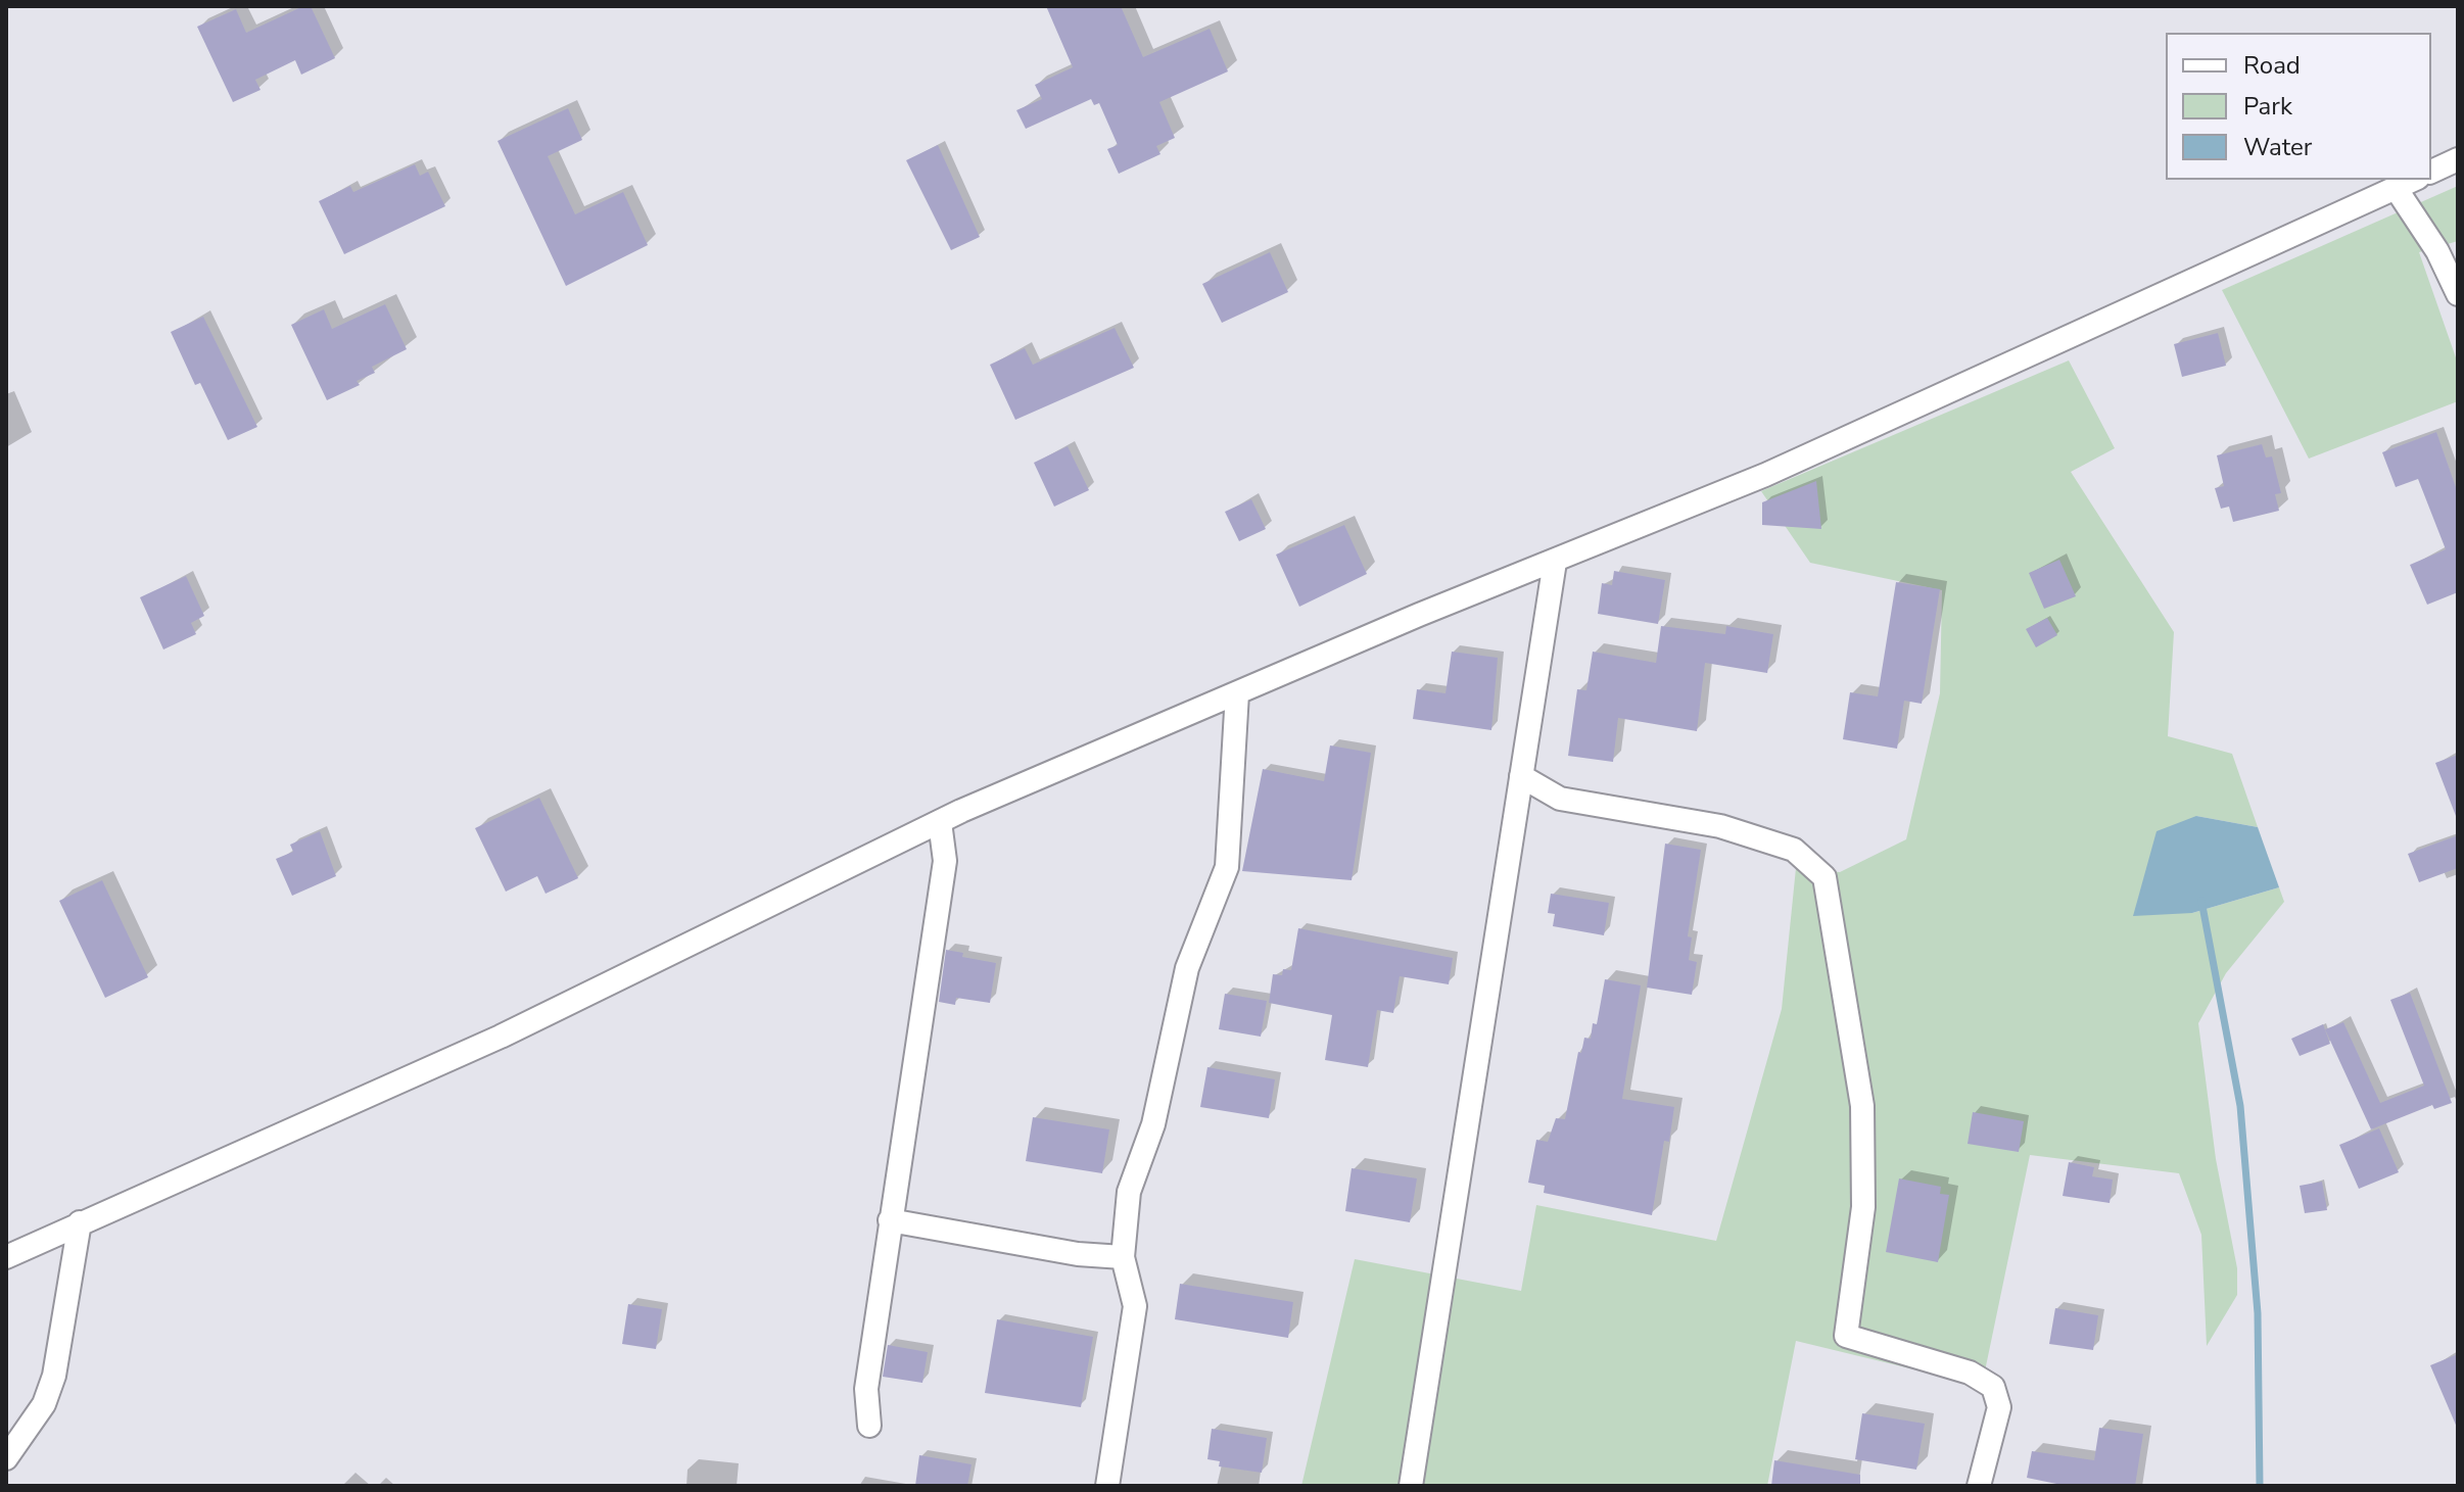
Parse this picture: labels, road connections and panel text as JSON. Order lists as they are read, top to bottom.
{
  "legend": ["Road", "Park", "Water"]
}
